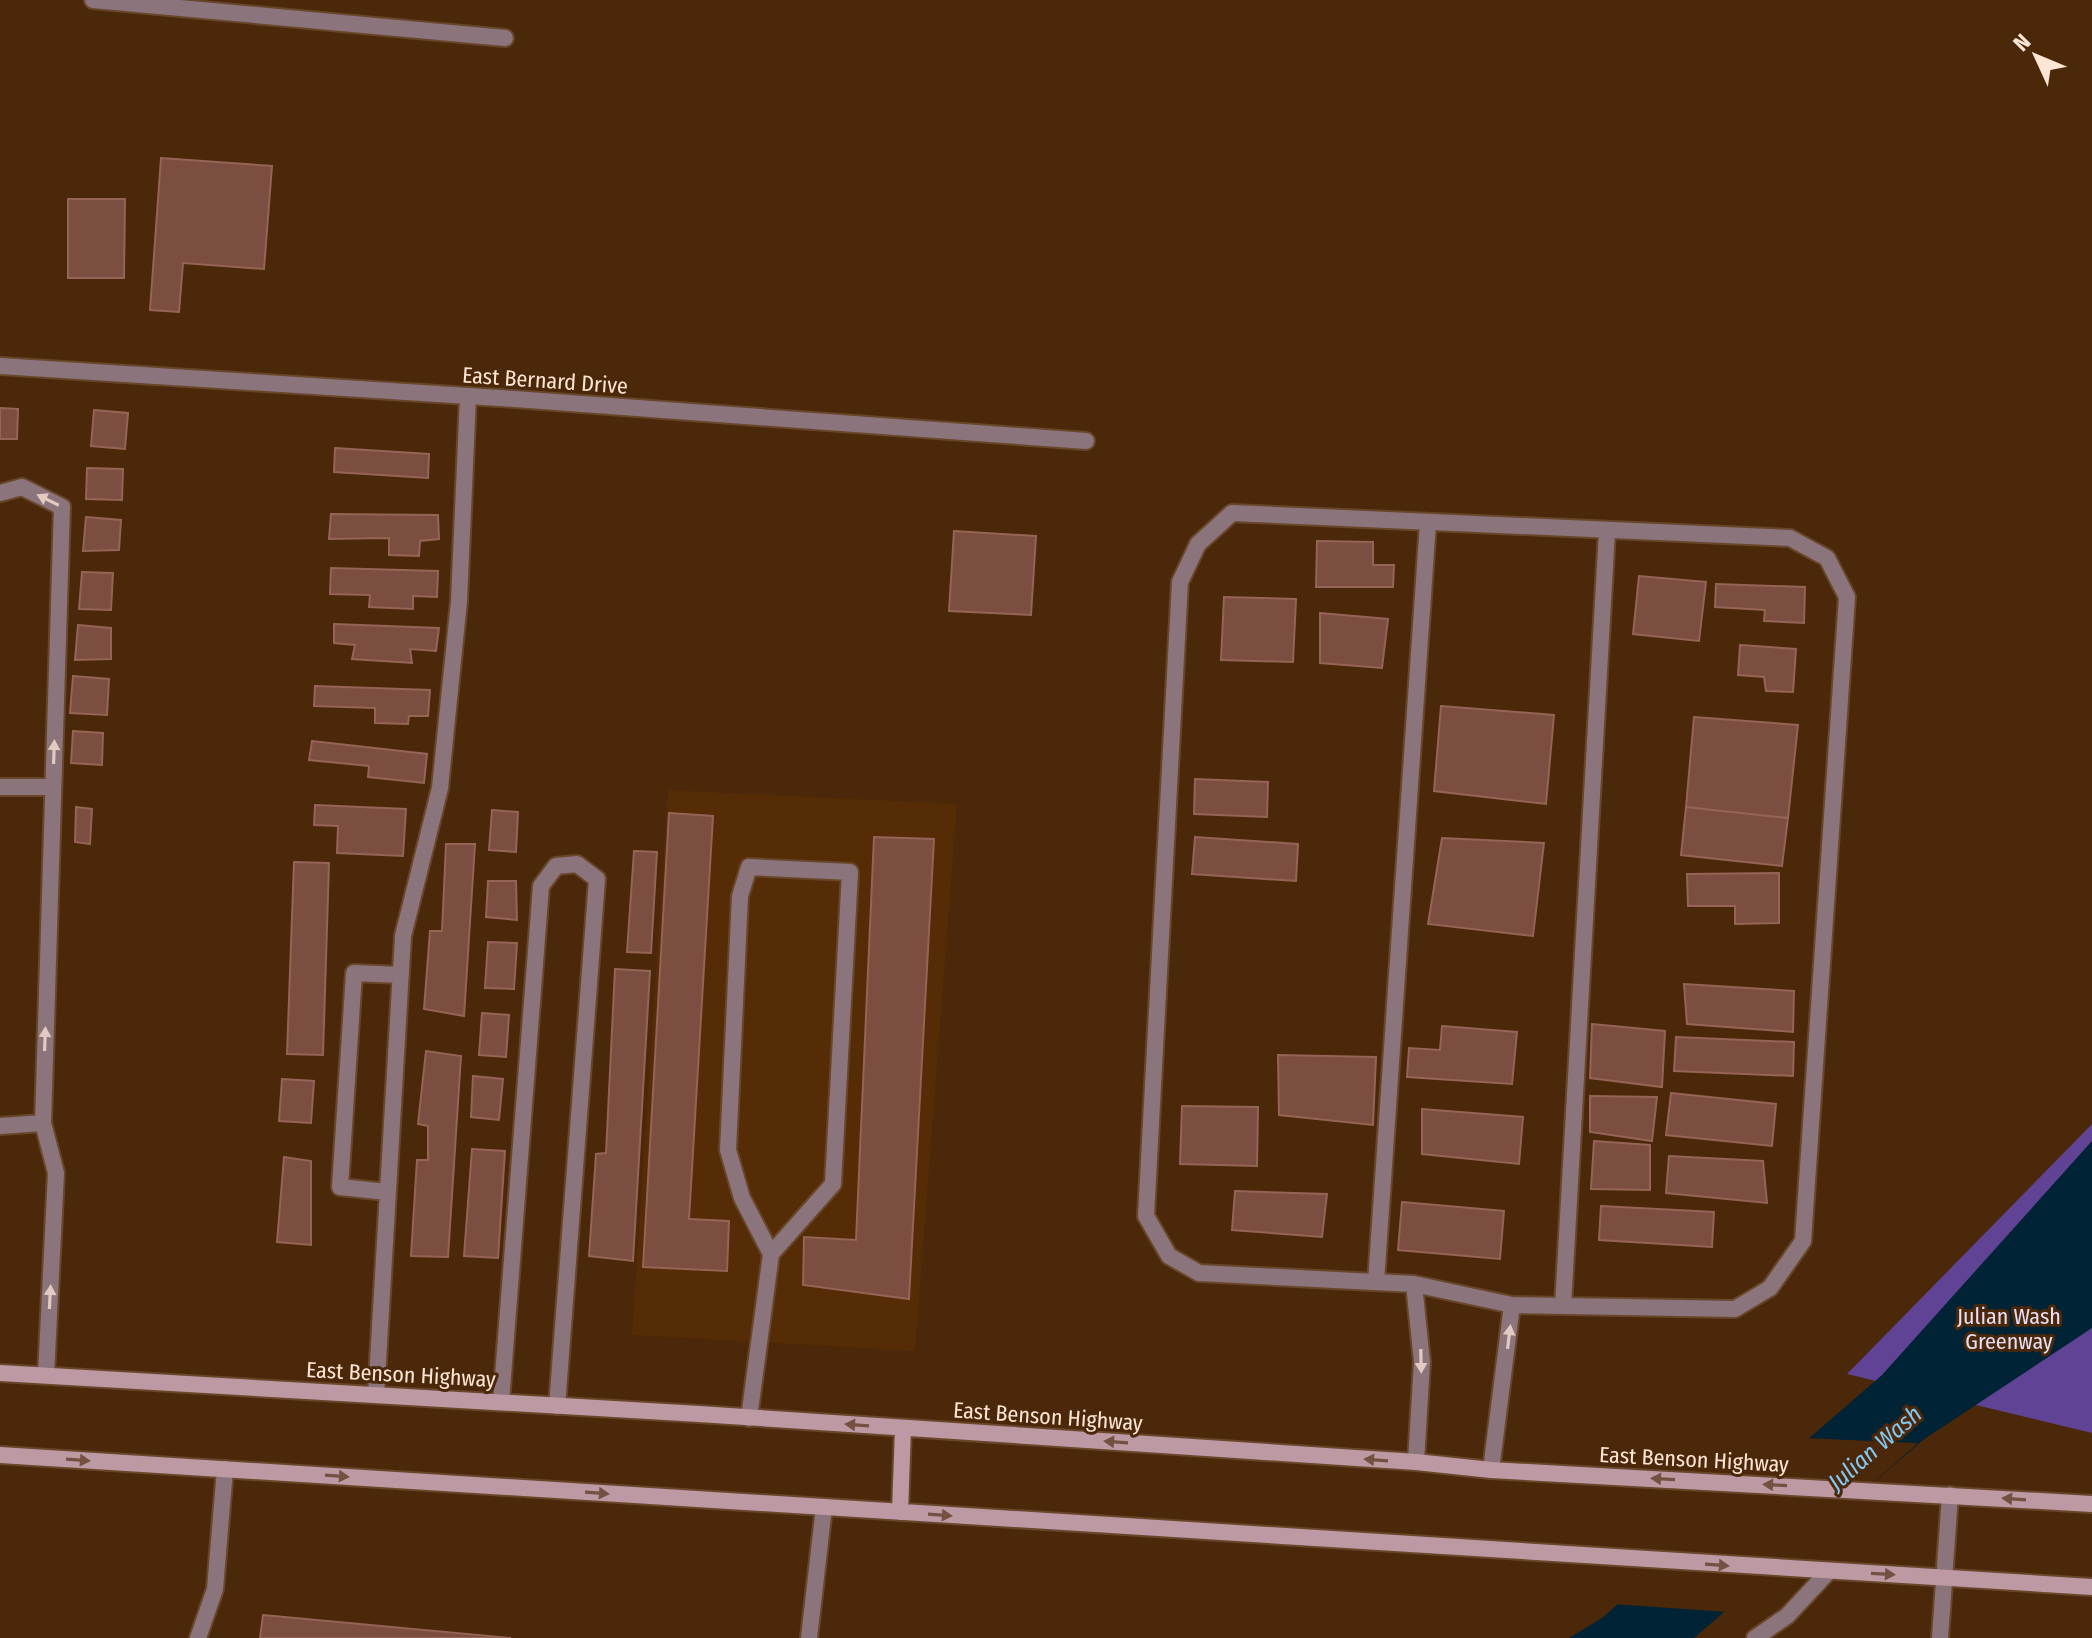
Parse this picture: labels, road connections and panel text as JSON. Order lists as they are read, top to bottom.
{
  "streets": {
    "main road": ["East Benson Highway"],
    "street": ["East Bernard Drive"]
  },
  "water": ["Julian Wash"],
  "parks": ["Julian Wash Greenway"],
  "north": "top left"
}
